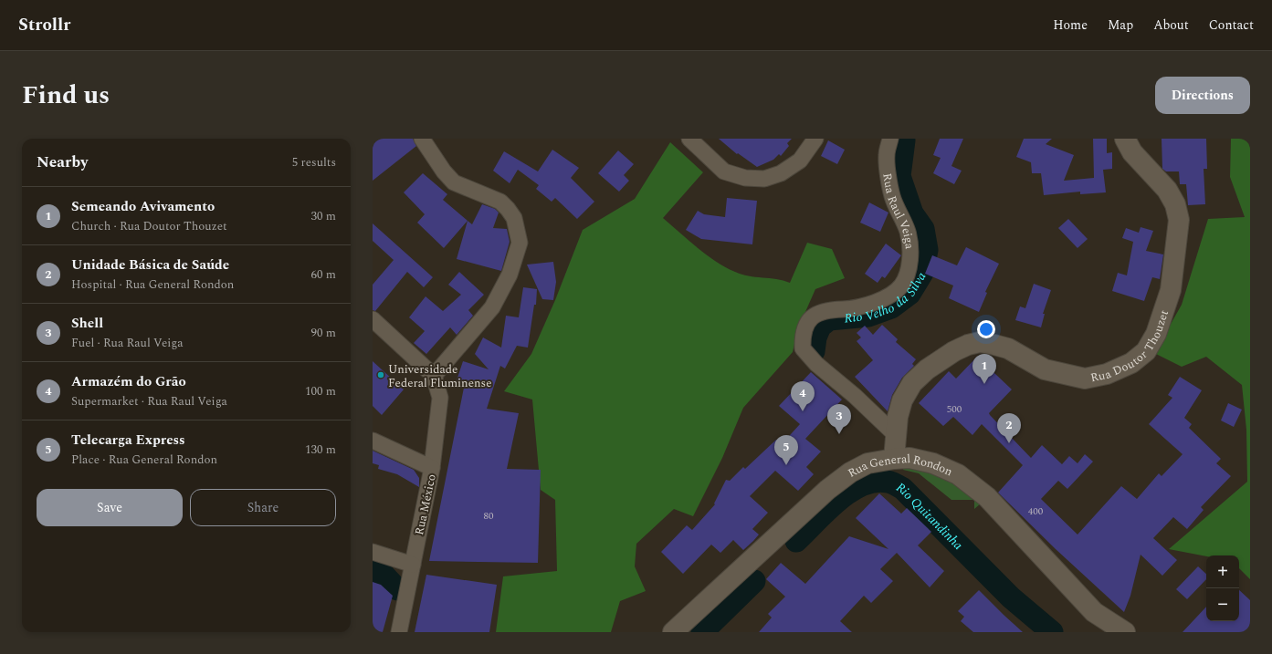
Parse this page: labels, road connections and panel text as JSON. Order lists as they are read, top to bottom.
{
  "streets": {
    "main road": ["Rua Doutor Thouzet", "Rua General Rondon"],
    "street": ["Rua Raul Veiga", "Rua México"]
  },
  "crossings": [
    ["Rua Raul Veiga", "Rua Doutor Thouzet"],
    ["Rua Doutor Thouzet", "Rua General Rondon"]
  ],
  "water": ["Rio Velho da Silva", "Rio Quitandinha"],
  "places": ["Universidade Federal Fluminense"],
  "house_numbers": ["500", "400", "80"],
  "page": {
    "header": "Strollr",
    "nav": [
      "Home",
      "Map",
      "About",
      "Contact"
    ],
    "title": "Find us",
    "buttons": [
      "Directions",
      ["Save", "Share"]
    ],
    "heading": ["Nearby", "5 results"],
    "list": [
      {
        "mark": "1",
        "name": "Semeando Avivamento",
        "note": "Church · Rua Doutor Thouzet",
        "value": "30 m"
      },
      {
        "mark": "2",
        "name": "Unidade Básica de Saúde",
        "note": "Hospital · Rua General Rondon",
        "value": "60 m"
      },
      {
        "mark": "3",
        "name": "Shell",
        "note": "Fuel · Rua Raul Veiga",
        "value": "90 m"
      },
      {
        "mark": "4",
        "name": "Armazém do Grão",
        "note": "Supermarket · Rua Raul Veiga",
        "value": "100 m"
      },
      {
        "mark": "5",
        "name": "Telecarga Express",
        "note": "Place · Rua General Rondon",
        "value": "130 m"
      }
    ],
    "pins": [
      "1",
      "4",
      "3",
      "2",
      "5"
    ],
    "map_buttons": ["+", "−"]
  }
}
